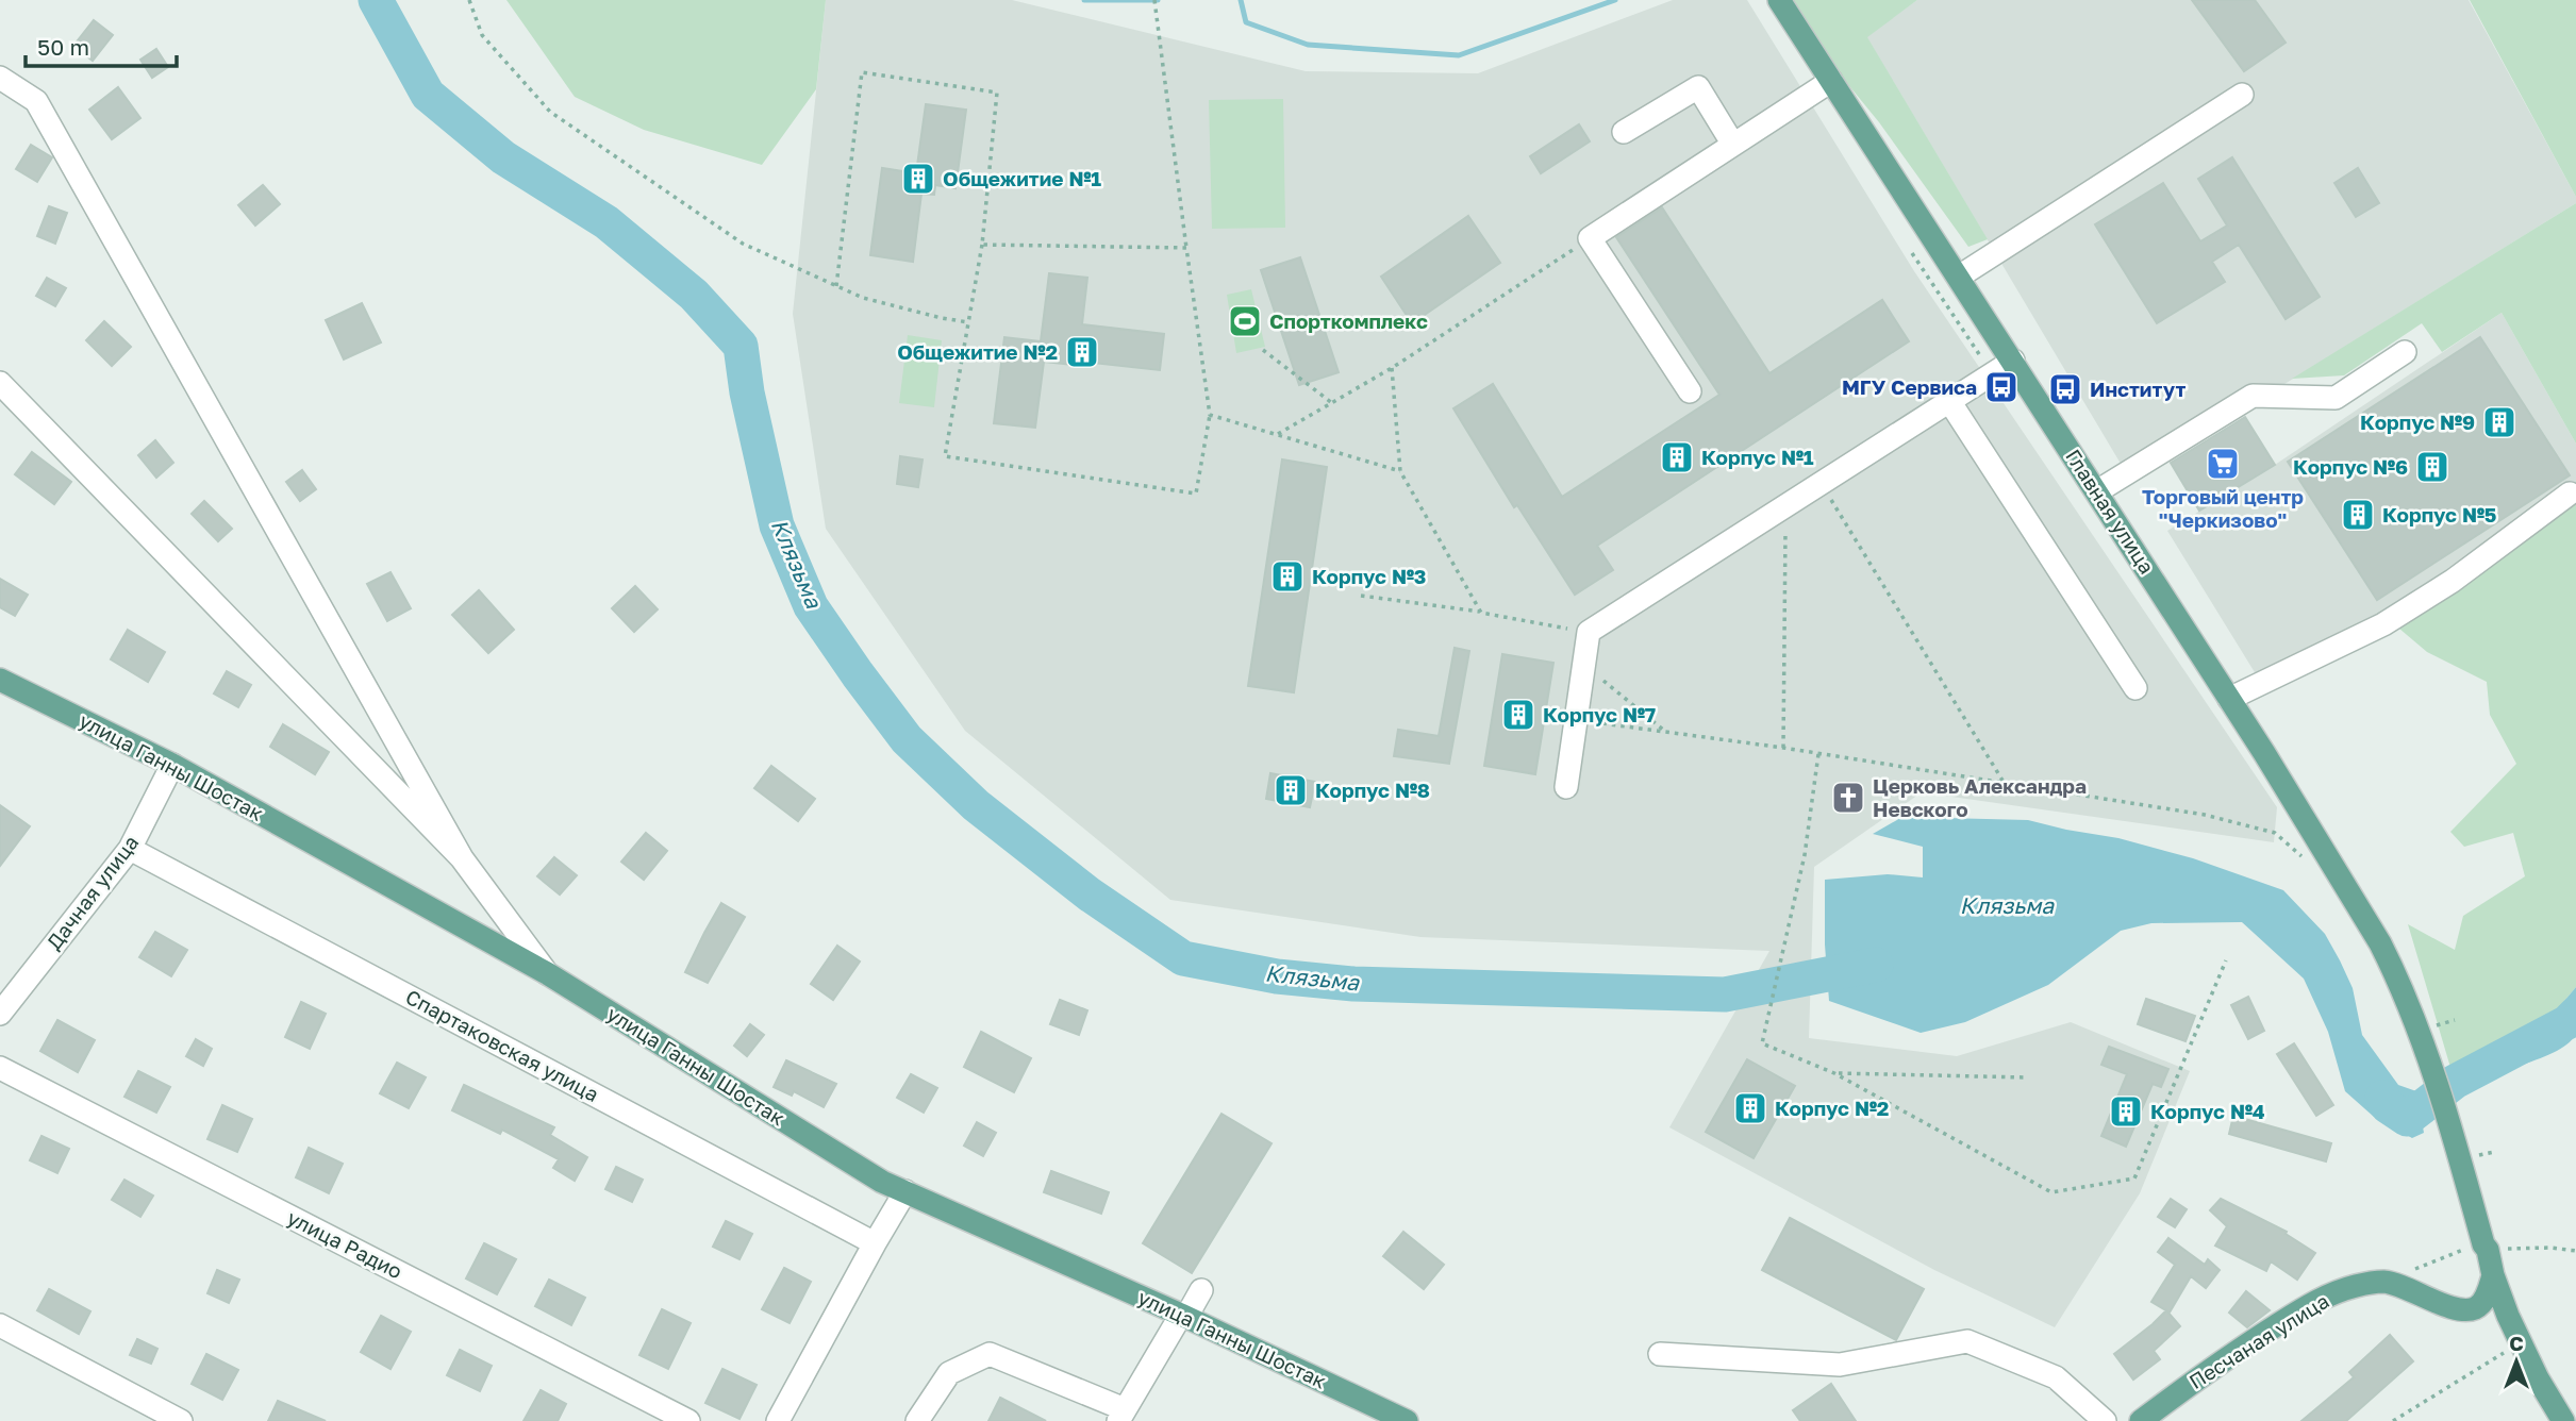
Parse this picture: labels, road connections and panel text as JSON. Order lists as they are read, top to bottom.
{
  "streets": {
    "main road": ["Главная улица", "улица Ганны Шостак", "Песчаная улица"],
    "street": ["Дачная улица", "Спартаковская улица", "улица Радио"]
  },
  "crossings": [
    ["улица Ганны Шостак", "Дачная улица"],
    ["Дачная улица", "Спартаковская улица"]
  ],
  "water": ["Клязьма"],
  "places": {
    "building": [
      "Общежитие №1",
      "Общежитие №2",
      "Корпус №9",
      "Корпус №1",
      "Корпус №6",
      "Корпус №5",
      "Корпус №3",
      "Корпус №7",
      "Корпус №8",
      "Корпус №2",
      "Корпус №4"
    ],
    "sports": ["Спорткомплекс"],
    "bus stop": ["МГУ Сервиса", "Институт"],
    "supermarket": ["Торговый центр \"Черкизово\""],
    "church": ["Церковь Александра Невского"]
  },
  "scale_bar": "50 m",
  "north": "top"
}
